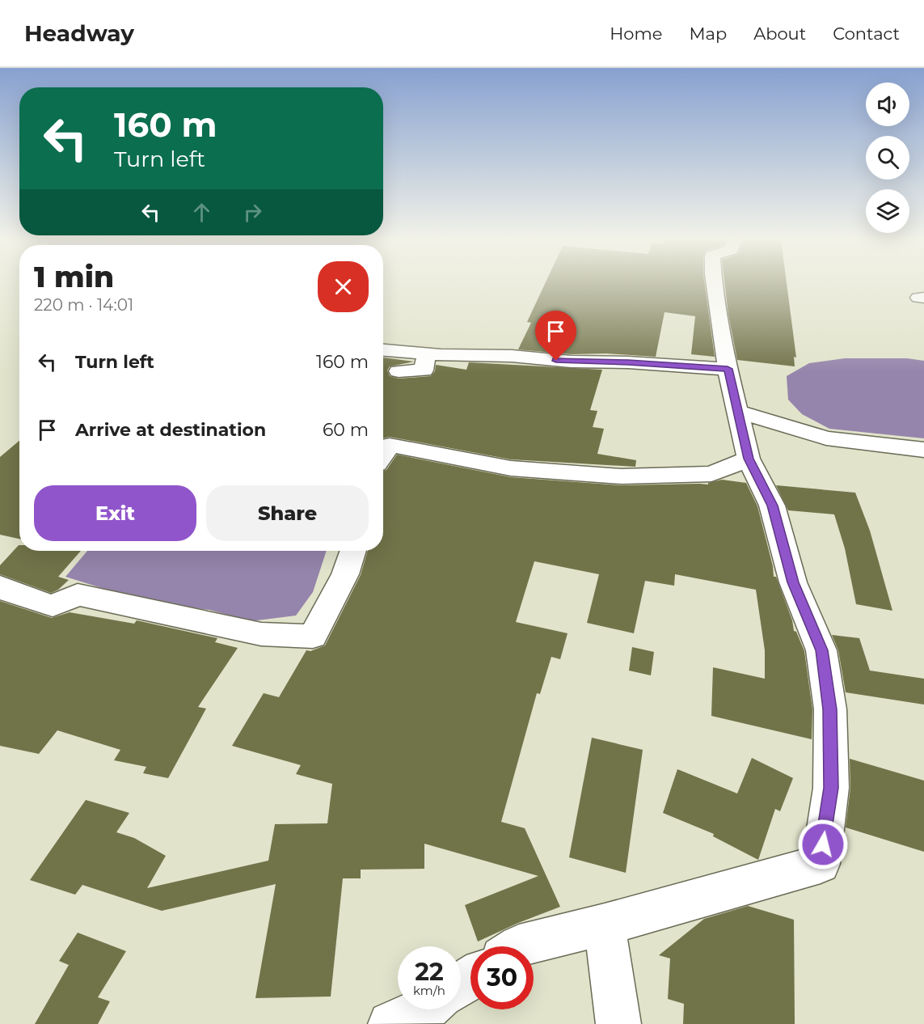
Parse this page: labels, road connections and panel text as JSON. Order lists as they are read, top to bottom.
{
  "page": {
    "header": "Headway",
    "nav": [
      "Home",
      "Map",
      "About",
      "Contact"
    ],
    "turn": ["160 m", "Turn left"],
    "heading": ["1 min", "220 m · 14:01"],
    "list": [
      {
        "name": "Turn left",
        "value": "160 m"
      },
      {
        "name": "Arrive at destination",
        "value": "60 m"
      }
    ],
    "buttons": ["Exit", "Share"],
    "speed": "22 km/h",
    "limit": "30"
  }
}
